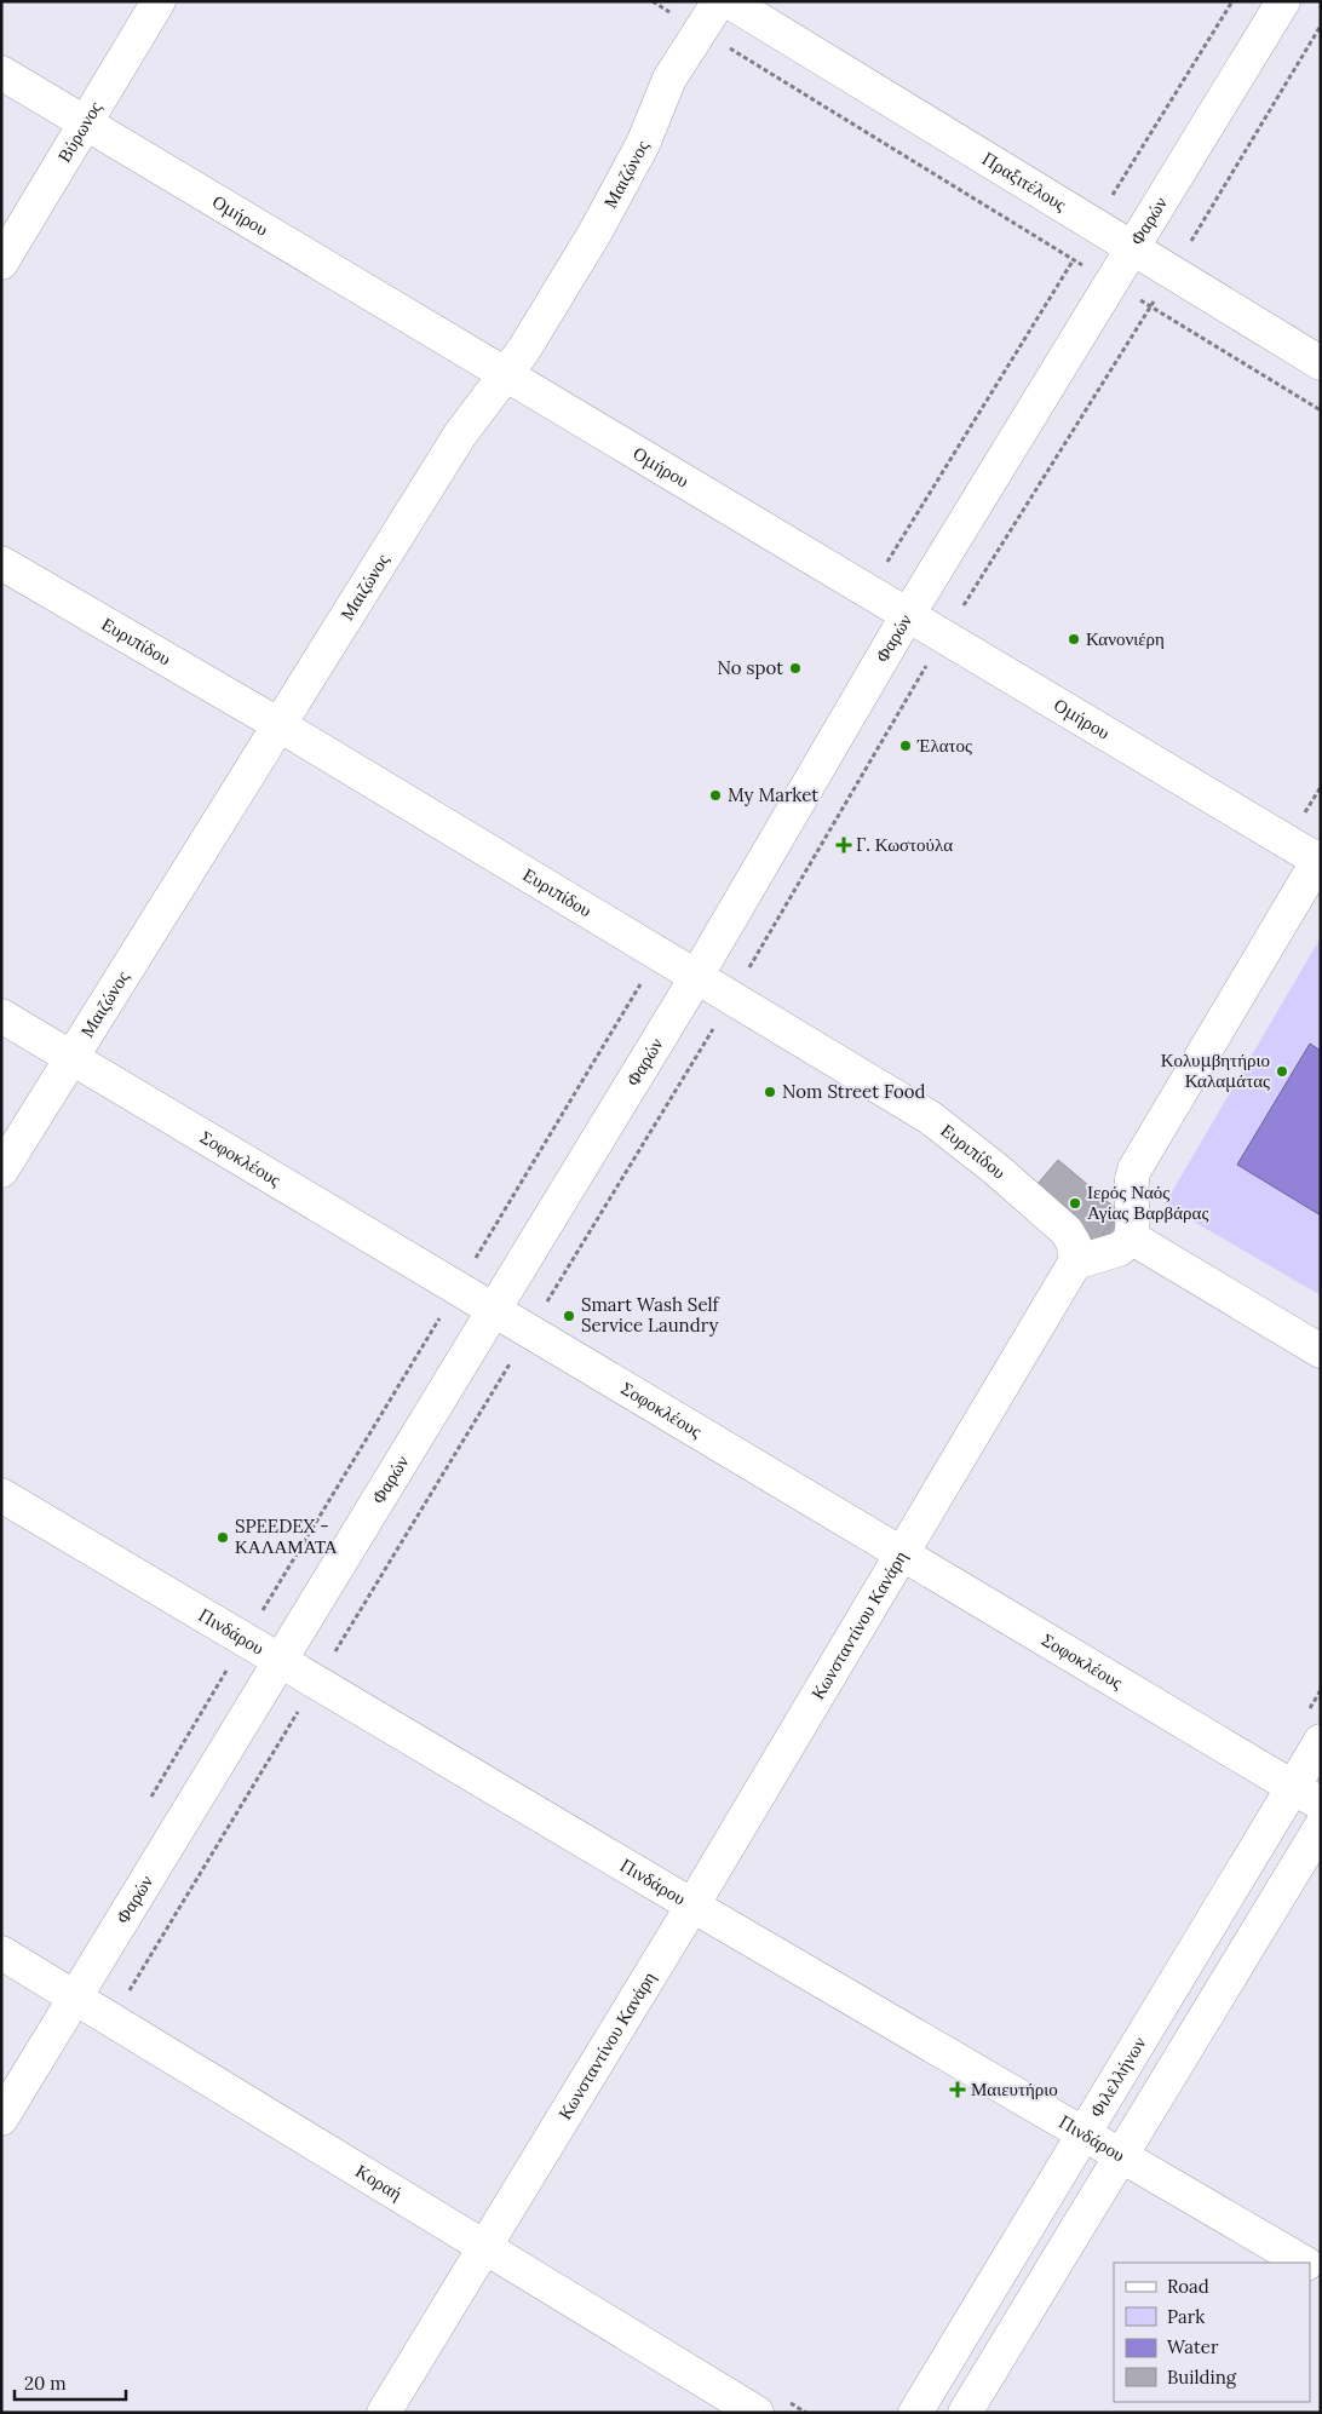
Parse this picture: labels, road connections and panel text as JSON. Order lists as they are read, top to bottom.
{
  "streets": {
    "street": [
      "Βύρωνος",
      "Μαιζώνος",
      "Πραξιτέλους",
      "Ομήρου",
      "Φαρών",
      "Ευριπίδου",
      "Σοφοκλέους",
      "Κωνσταντίνου Κανάρη",
      "Πινδάρου",
      "Φιλελλήνων",
      "Κοραή"
    ]
  },
  "crossings": [
    ["Βύρωνος", "Ομήρου"],
    ["Μαιζώνος", "Ομήρου"],
    ["Μαιζώνος", "Ευριπίδου"],
    ["Μαιζώνος", "Σοφοκλέους"],
    ["Πραξιτέλους", "Φαρών"],
    ["Ομήρου", "Φαρών"],
    ["Φαρών", "Ευριπίδου"],
    ["Φαρών", "Σοφοκλέους"],
    ["Φαρών", "Πινδάρου"],
    ["Φαρών", "Κοραή"],
    ["Ευριπίδου", "Κωνσταντίνου Κανάρη"],
    ["Σοφοκλέους", "Κωνσταντίνου Κανάρη"],
    ["Σοφοκλέους", "Φιλελλήνων"],
    ["Κωνσταντίνου Κανάρη", "Πινδάρου"],
    ["Κωνσταντίνου Κανάρη", "Κοραή"],
    ["Πινδάρου", "Φιλελλήνων"]
  ],
  "places": {
    "other": [
      "Κανονιέρη",
      "No spot",
      "Έλατος",
      "My Market",
      "Κολυμβητήριο Καλαμάτας",
      "Nom Street Food",
      "Ιερός Ναός Αγίας Βαρβάρας",
      "Smart Wash Self Service Laundry",
      "SPEEDEX - ΚΑΛΑΜΑΤΑ"
    ],
    "health": ["Γ. Κωστούλα", "Μαιευτήριο"]
  },
  "legend": [
    "Road",
    "Park",
    "Water",
    "Building"
  ],
  "scale_bar": "20 m"
}
